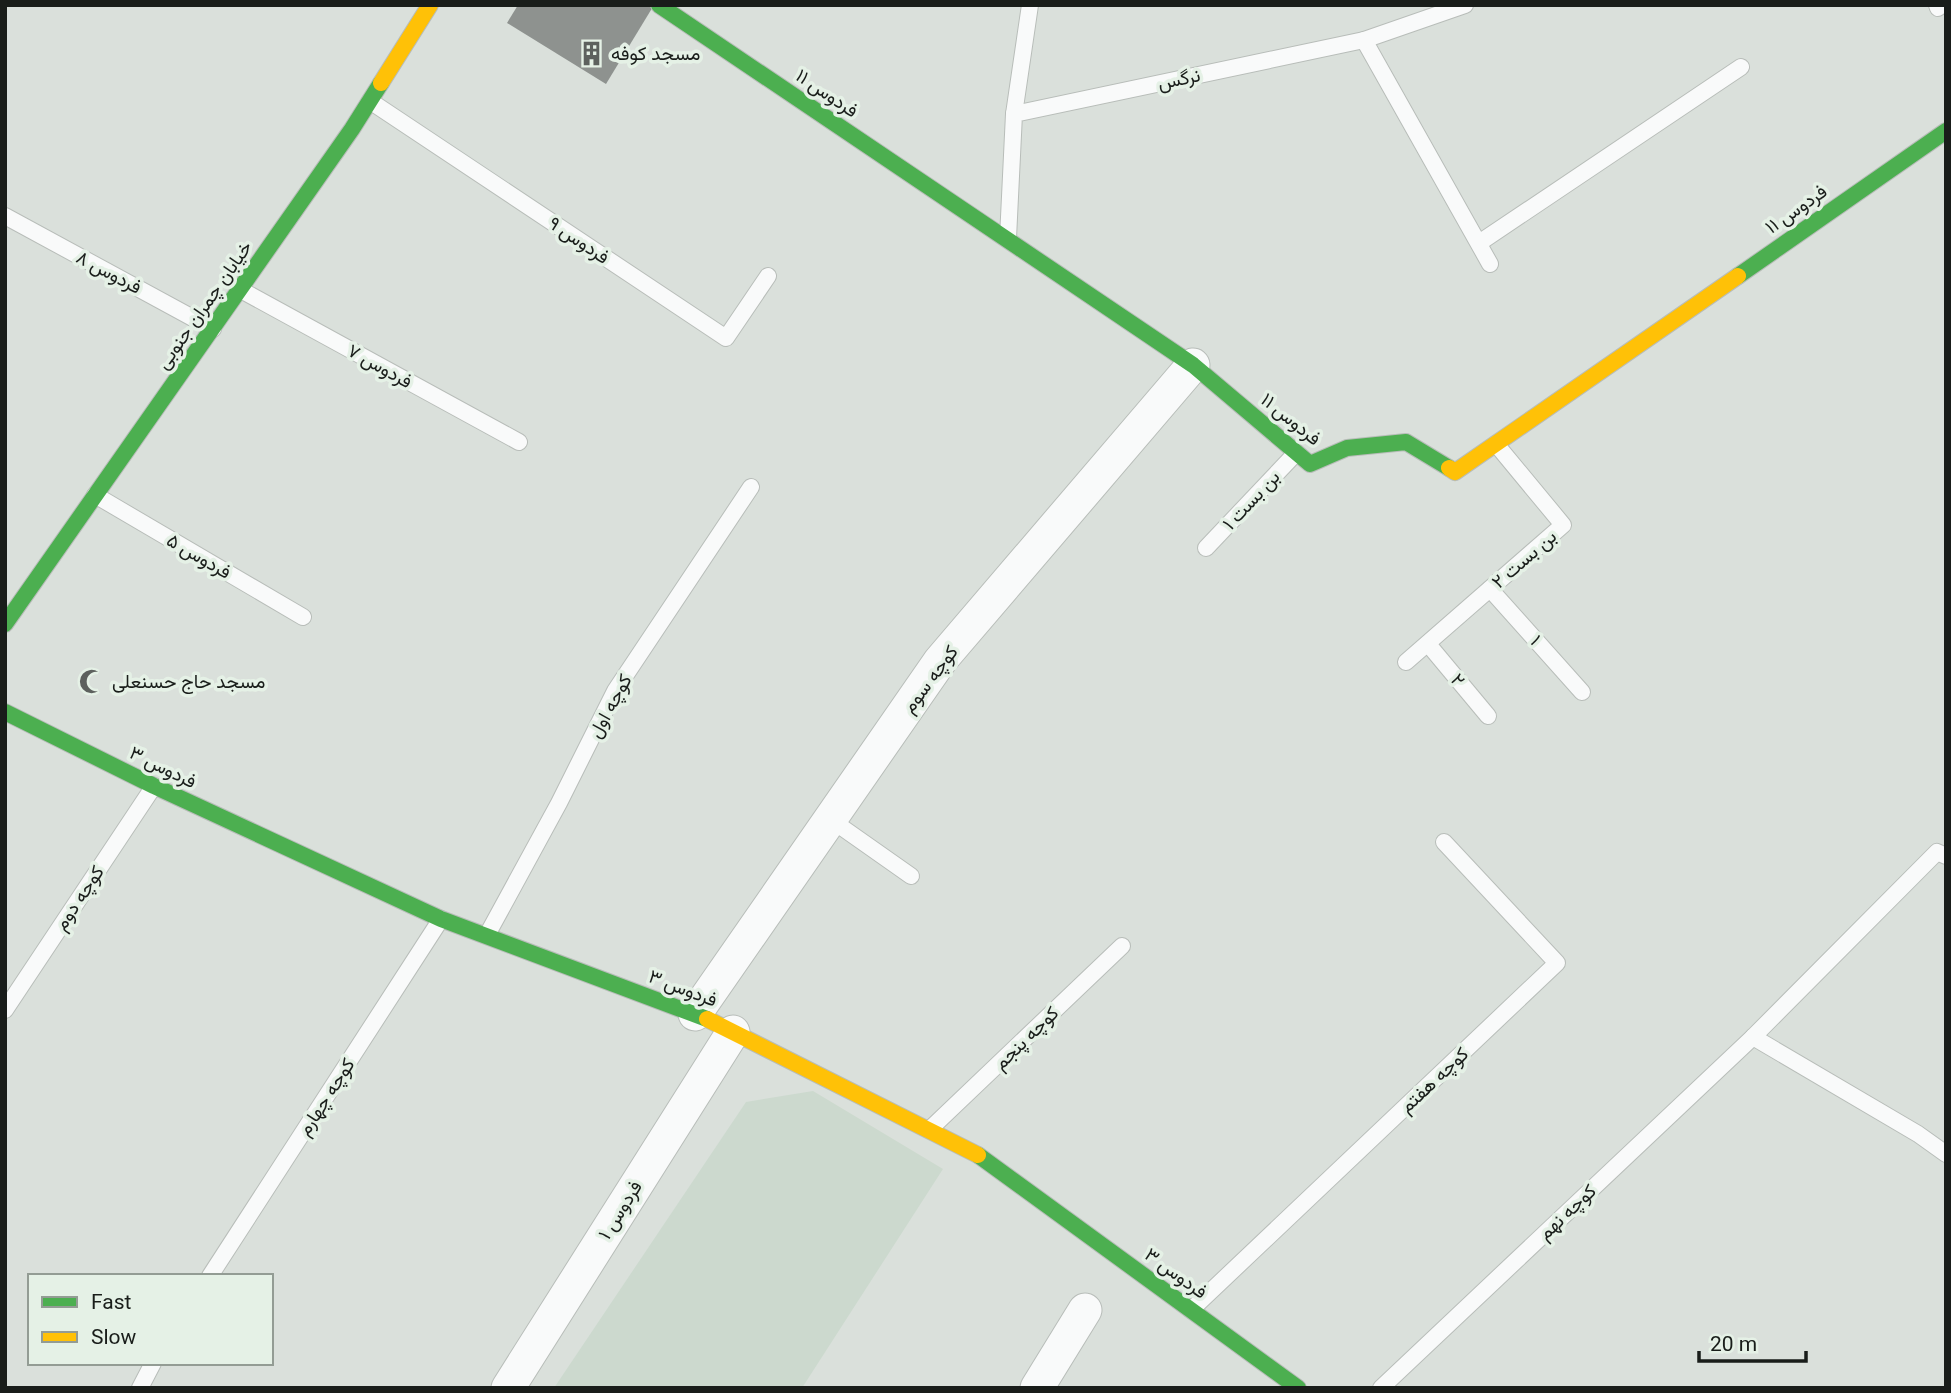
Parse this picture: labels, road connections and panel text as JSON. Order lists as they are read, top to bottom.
{
  "streets": {
    "street": [
      "فردوس ۱۱",
      "خیابان چمران جنوبی",
      "کوچه سوم",
      "فردوس ۳",
      "فردوس ۱"
    ],
    "lane": [
      "نرگس",
      "فردوس ۹",
      "فردوس ۸",
      "فردوس ۷",
      "بن بست ۱",
      "فردوس ۵",
      "بن بست ۲",
      "۱",
      "۲",
      "کوچه اول",
      "کوچه دوم",
      "کوچه پنجم",
      "کوچه هفتم",
      "کوچه چهارم",
      "کوچه نهم"
    ]
  },
  "crossings": [
    ["فردوس ۱۱", "بن بست ۱"],
    ["فردوس ۱۱", "بن بست ۲"],
    ["فردوس ۱۱", "کوچه سوم"],
    ["فردوس ۹", "خیابان چمران جنوبی"],
    ["فردوس ۸", "خیابان چمران جنوبی"],
    ["خیابان چمران جنوبی", "فردوس ۷"],
    ["خیابان چمران جنوبی", "فردوس ۵"],
    ["بن بست ۲", "۱"],
    ["بن بست ۲", "۲"],
    ["کوچه سوم", "فردوس ۳"],
    ["کوچه اول", "فردوس ۳"],
    ["فردوس ۳", "کوچه دوم"],
    ["فردوس ۳", "کوچه پنجم"],
    ["فردوس ۳", "کوچه هفتم"],
    ["فردوس ۳", "کوچه چهارم"],
    ["فردوس ۳", "فردوس ۱"]
  ],
  "places": {
    "building": ["مسجد کوفه"],
    "mosque": ["مسجد حاج حسنعلی"]
  },
  "legend": ["Fast", "Slow"],
  "scale_bar": "20 m"
}
